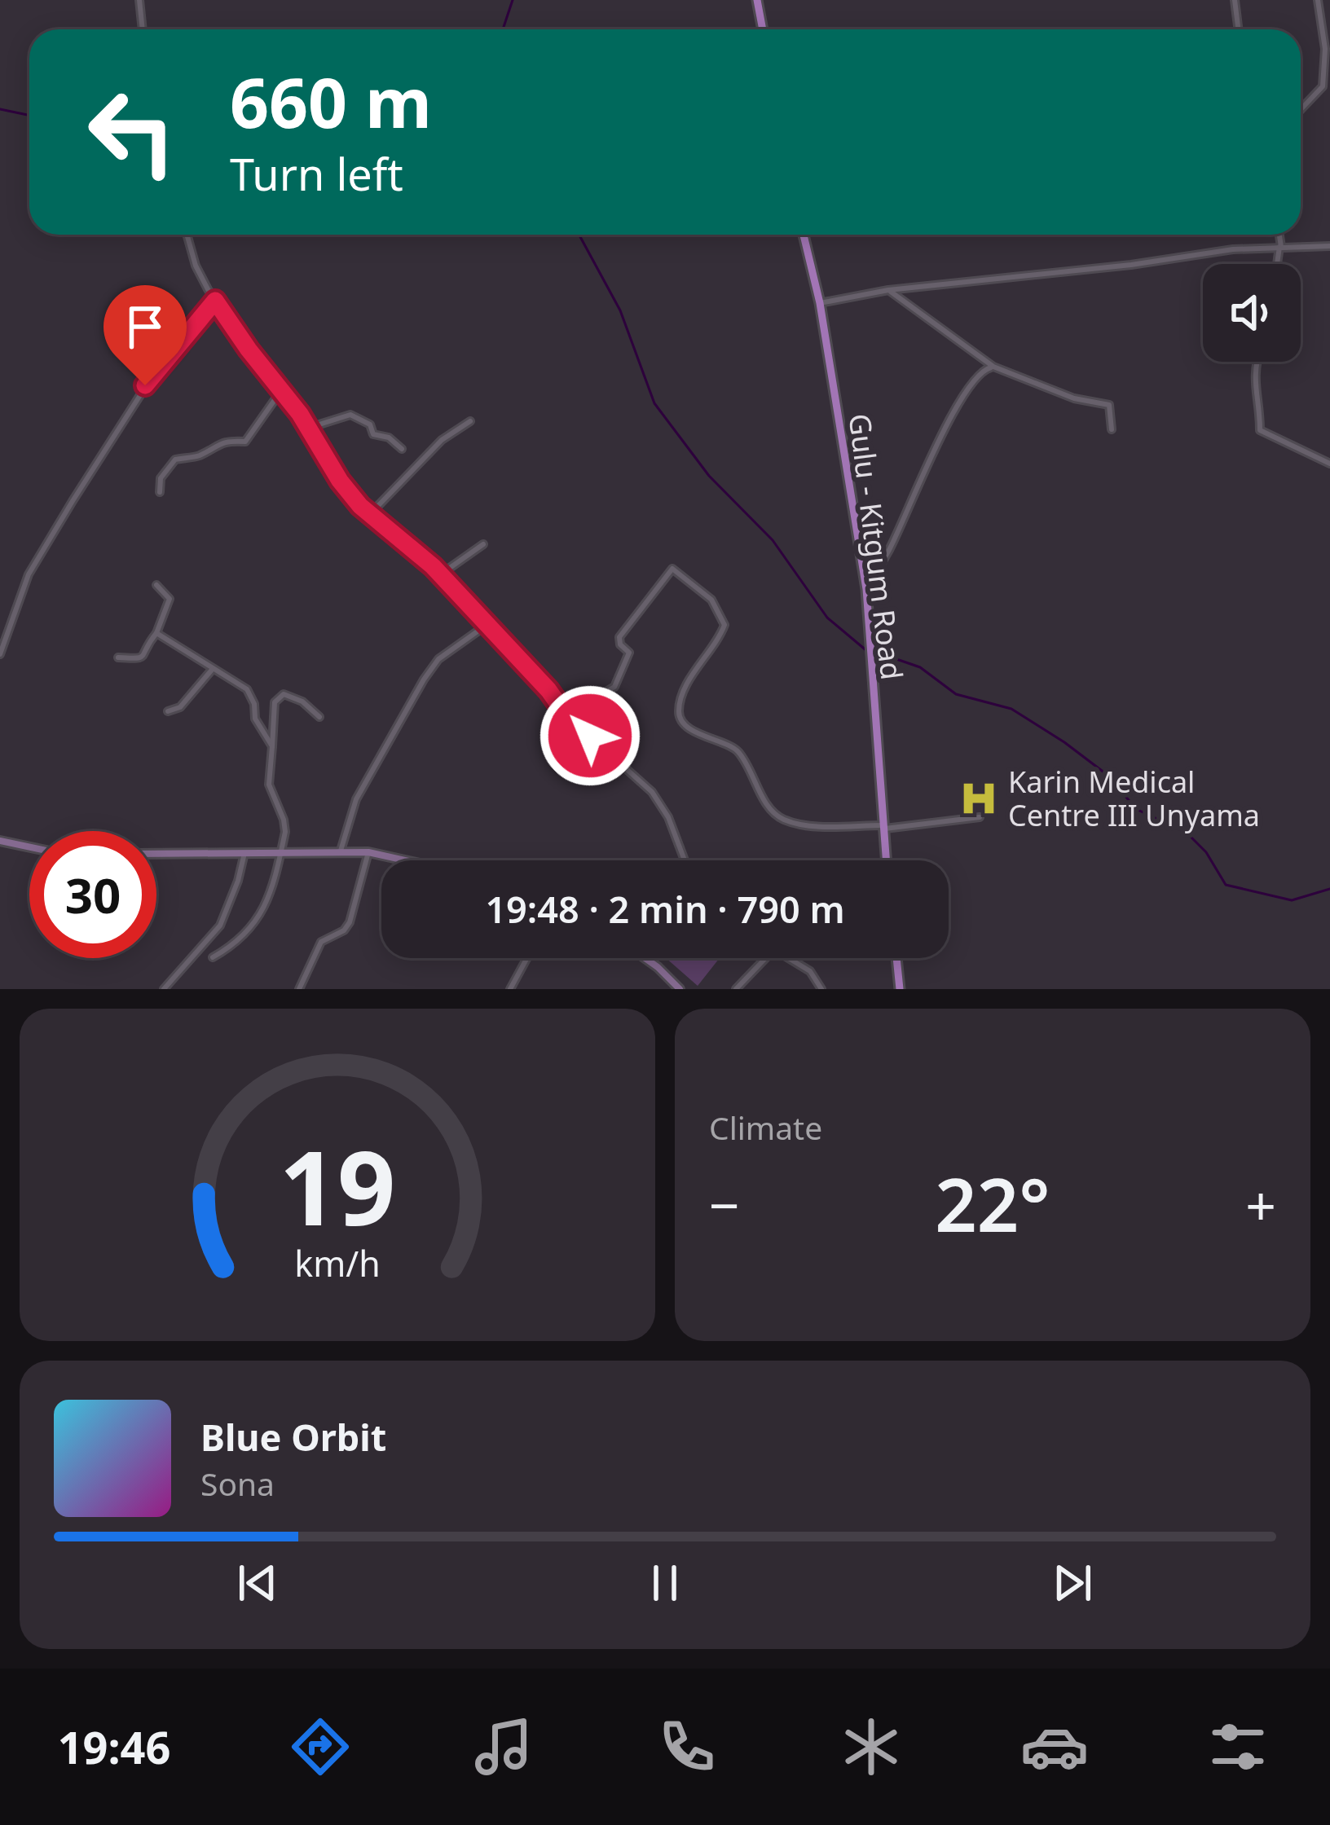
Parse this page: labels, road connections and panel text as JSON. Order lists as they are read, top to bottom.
{
  "streets": {
    "main road": ["Gulu - Kitgum Road"]
  },
  "places": {
    "hospital": ["Karin Medical Centre III Unyama"]
  },
  "page": {
    "turn": ["660 m", "Turn left"],
    "limit": "30",
    "trip": "19:48 · 2 min · 790 m",
    "tile": "Climate",
    "heat": ["−", "22°", "+"],
    "song": ["Blue Orbit", "Sona"],
    "tabs": "19:46",
    "gauge": ["19", "km/h"]
  }
}
